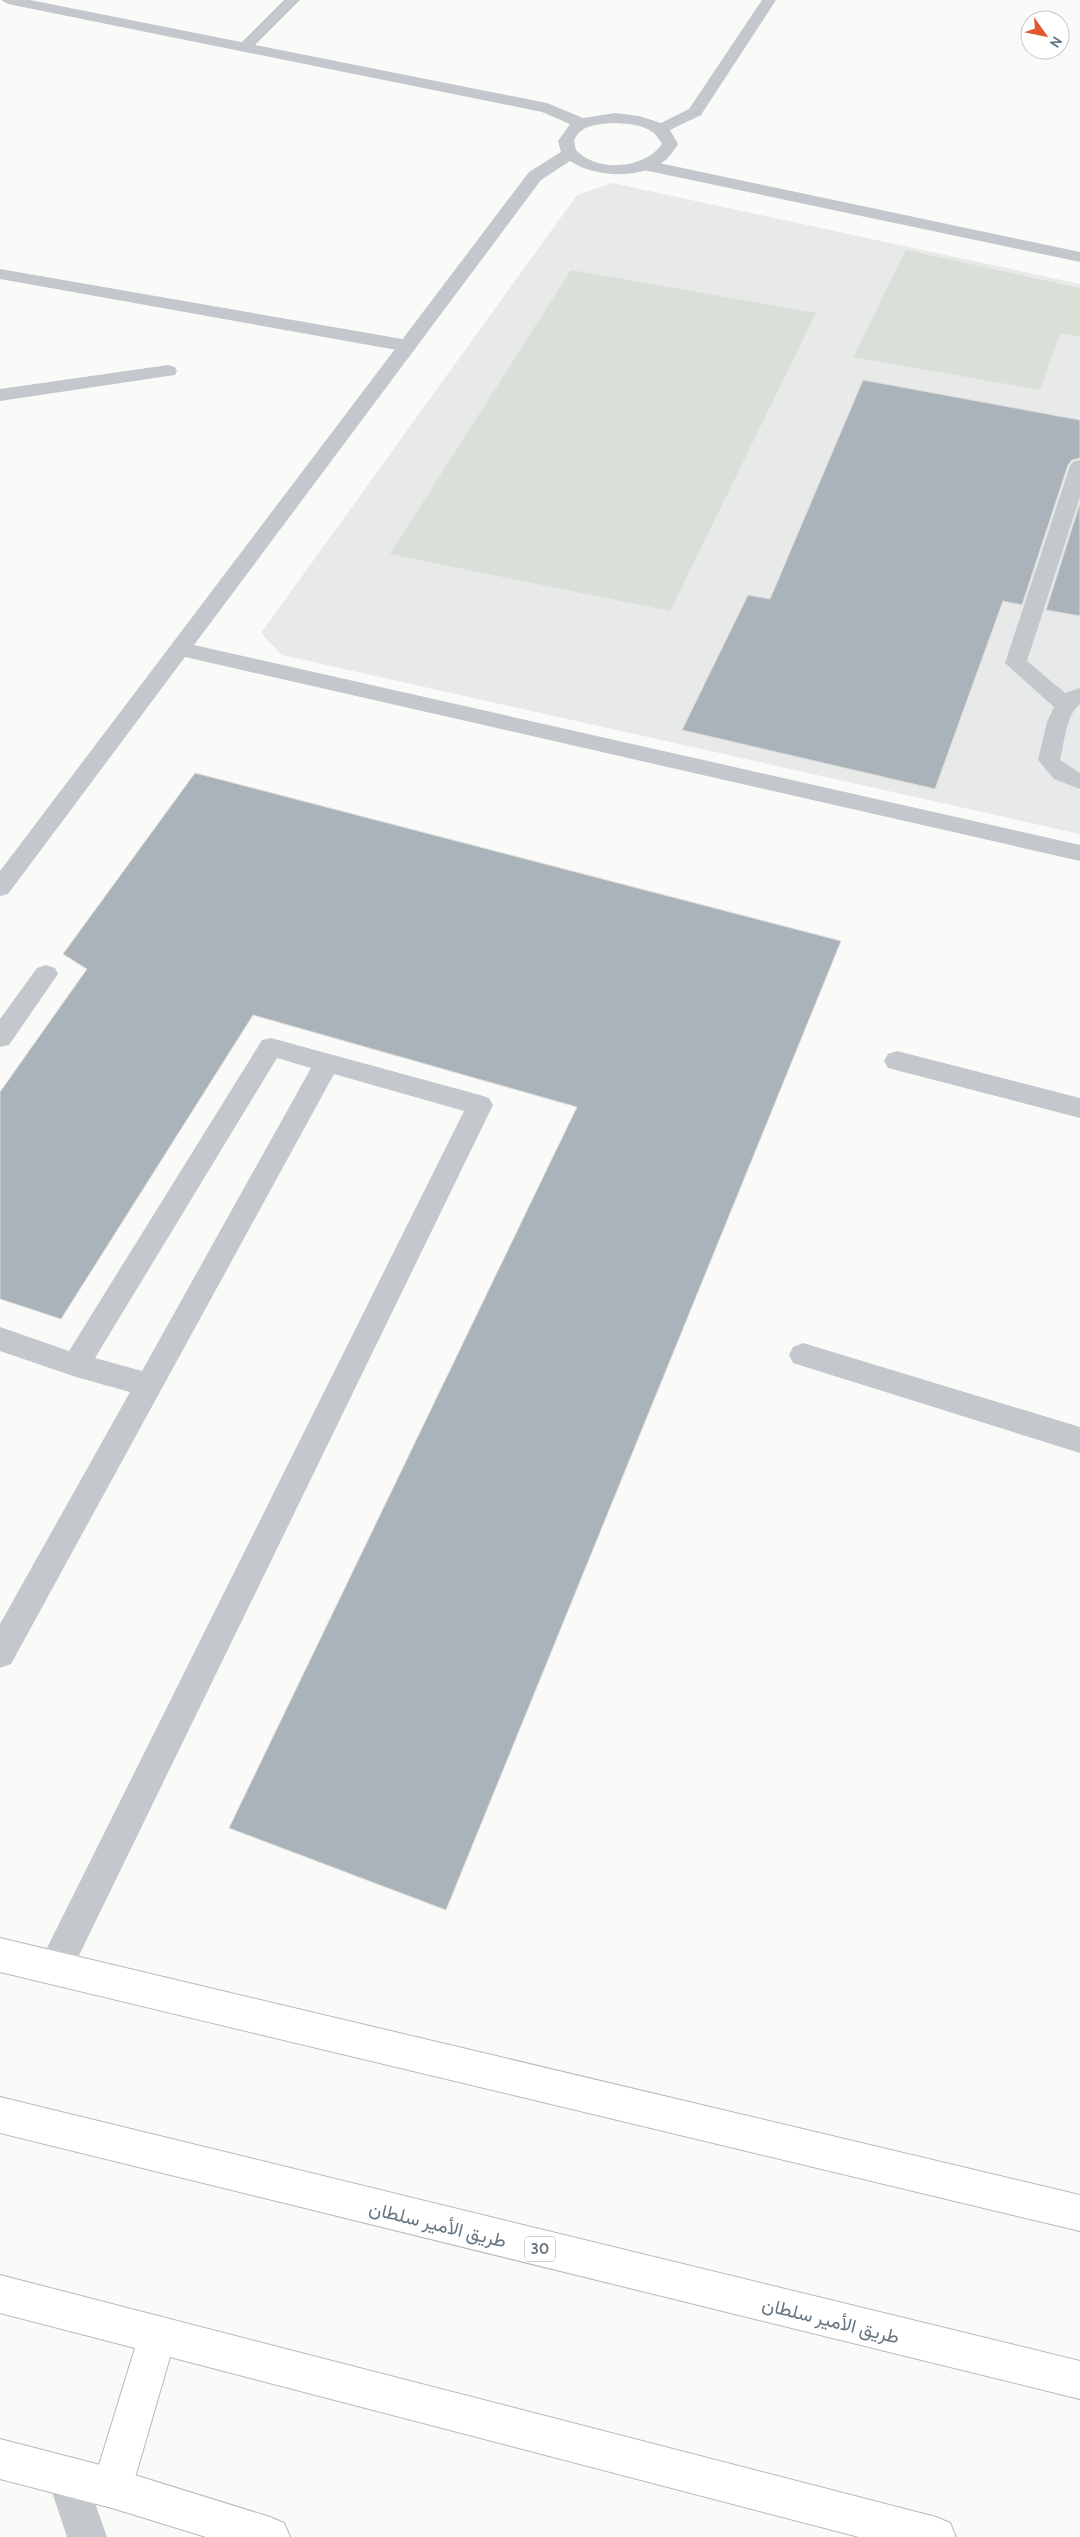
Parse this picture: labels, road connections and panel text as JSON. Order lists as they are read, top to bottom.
{
  "streets": {
    "main road": ["طريق الأمير سلطان", "30"]
  },
  "north": "bottom right"
}
